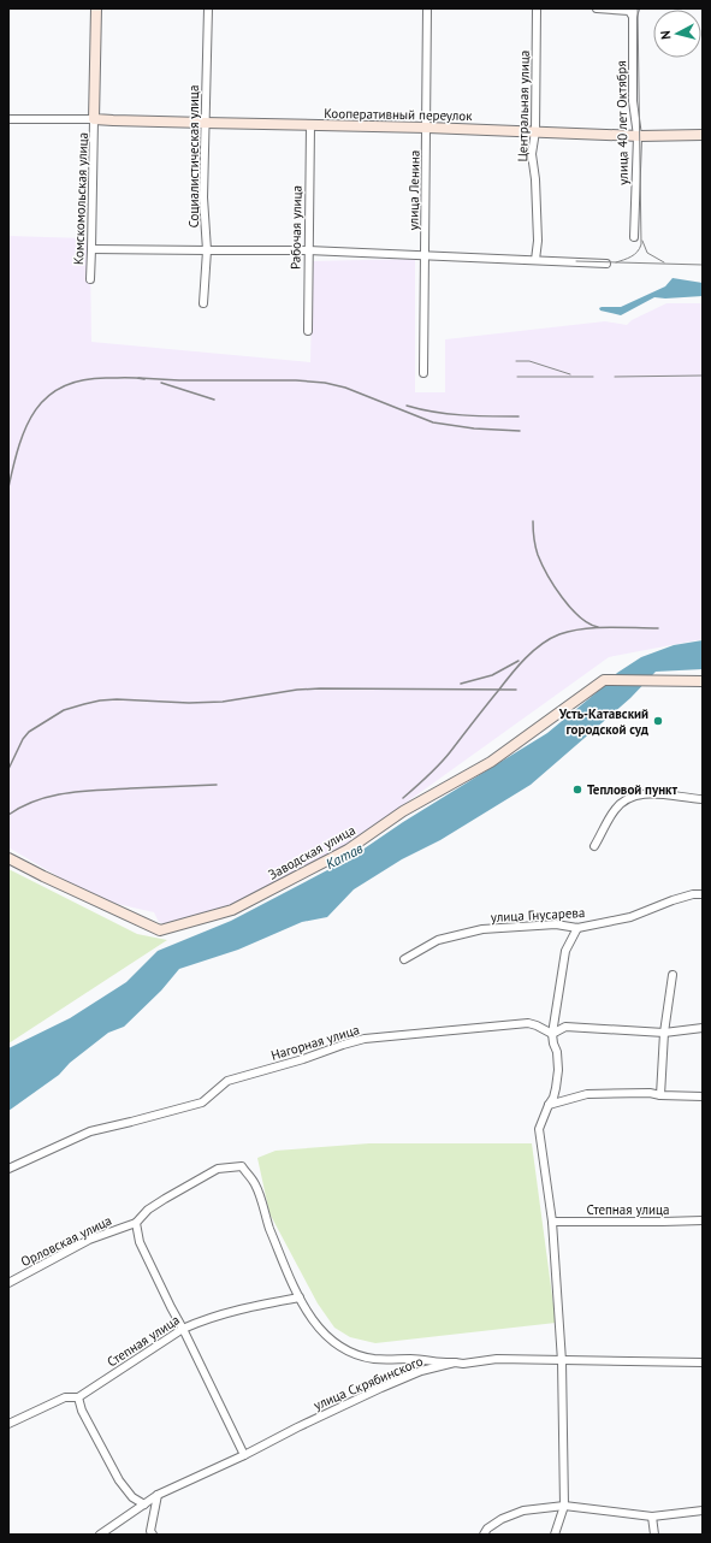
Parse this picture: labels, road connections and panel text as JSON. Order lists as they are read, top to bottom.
{
  "streets": {
    "street": [
      "Центральная улица",
      "Кооперативный переулок",
      "улица 40 лет Октября",
      "Социалистическая улица",
      "улица Ленина",
      "Комскомольская улица",
      "Рабочая улица",
      "Заводская улица",
      "улица Гнусарева",
      "Нагорная улица",
      "Степная улица",
      "Орловская улица",
      "улица Скрябинского"
    ]
  },
  "crossings": [
    ["Центральная улица", "Кооперативный переулок"],
    ["Кооперативный переулок", "улица 40 лет Октября"],
    ["Кооперативный переулок", "Социалистическая улица"],
    ["Кооперативный переулок", "улица Ленина"],
    ["Кооперативный переулок", "Комскомольская улица"],
    ["Кооперативный переулок", "Рабочая улица"]
  ],
  "water": ["Катав"],
  "places": ["Усть-Катавский городской суд", "Тепловой пункт"],
  "north": "left"
}
